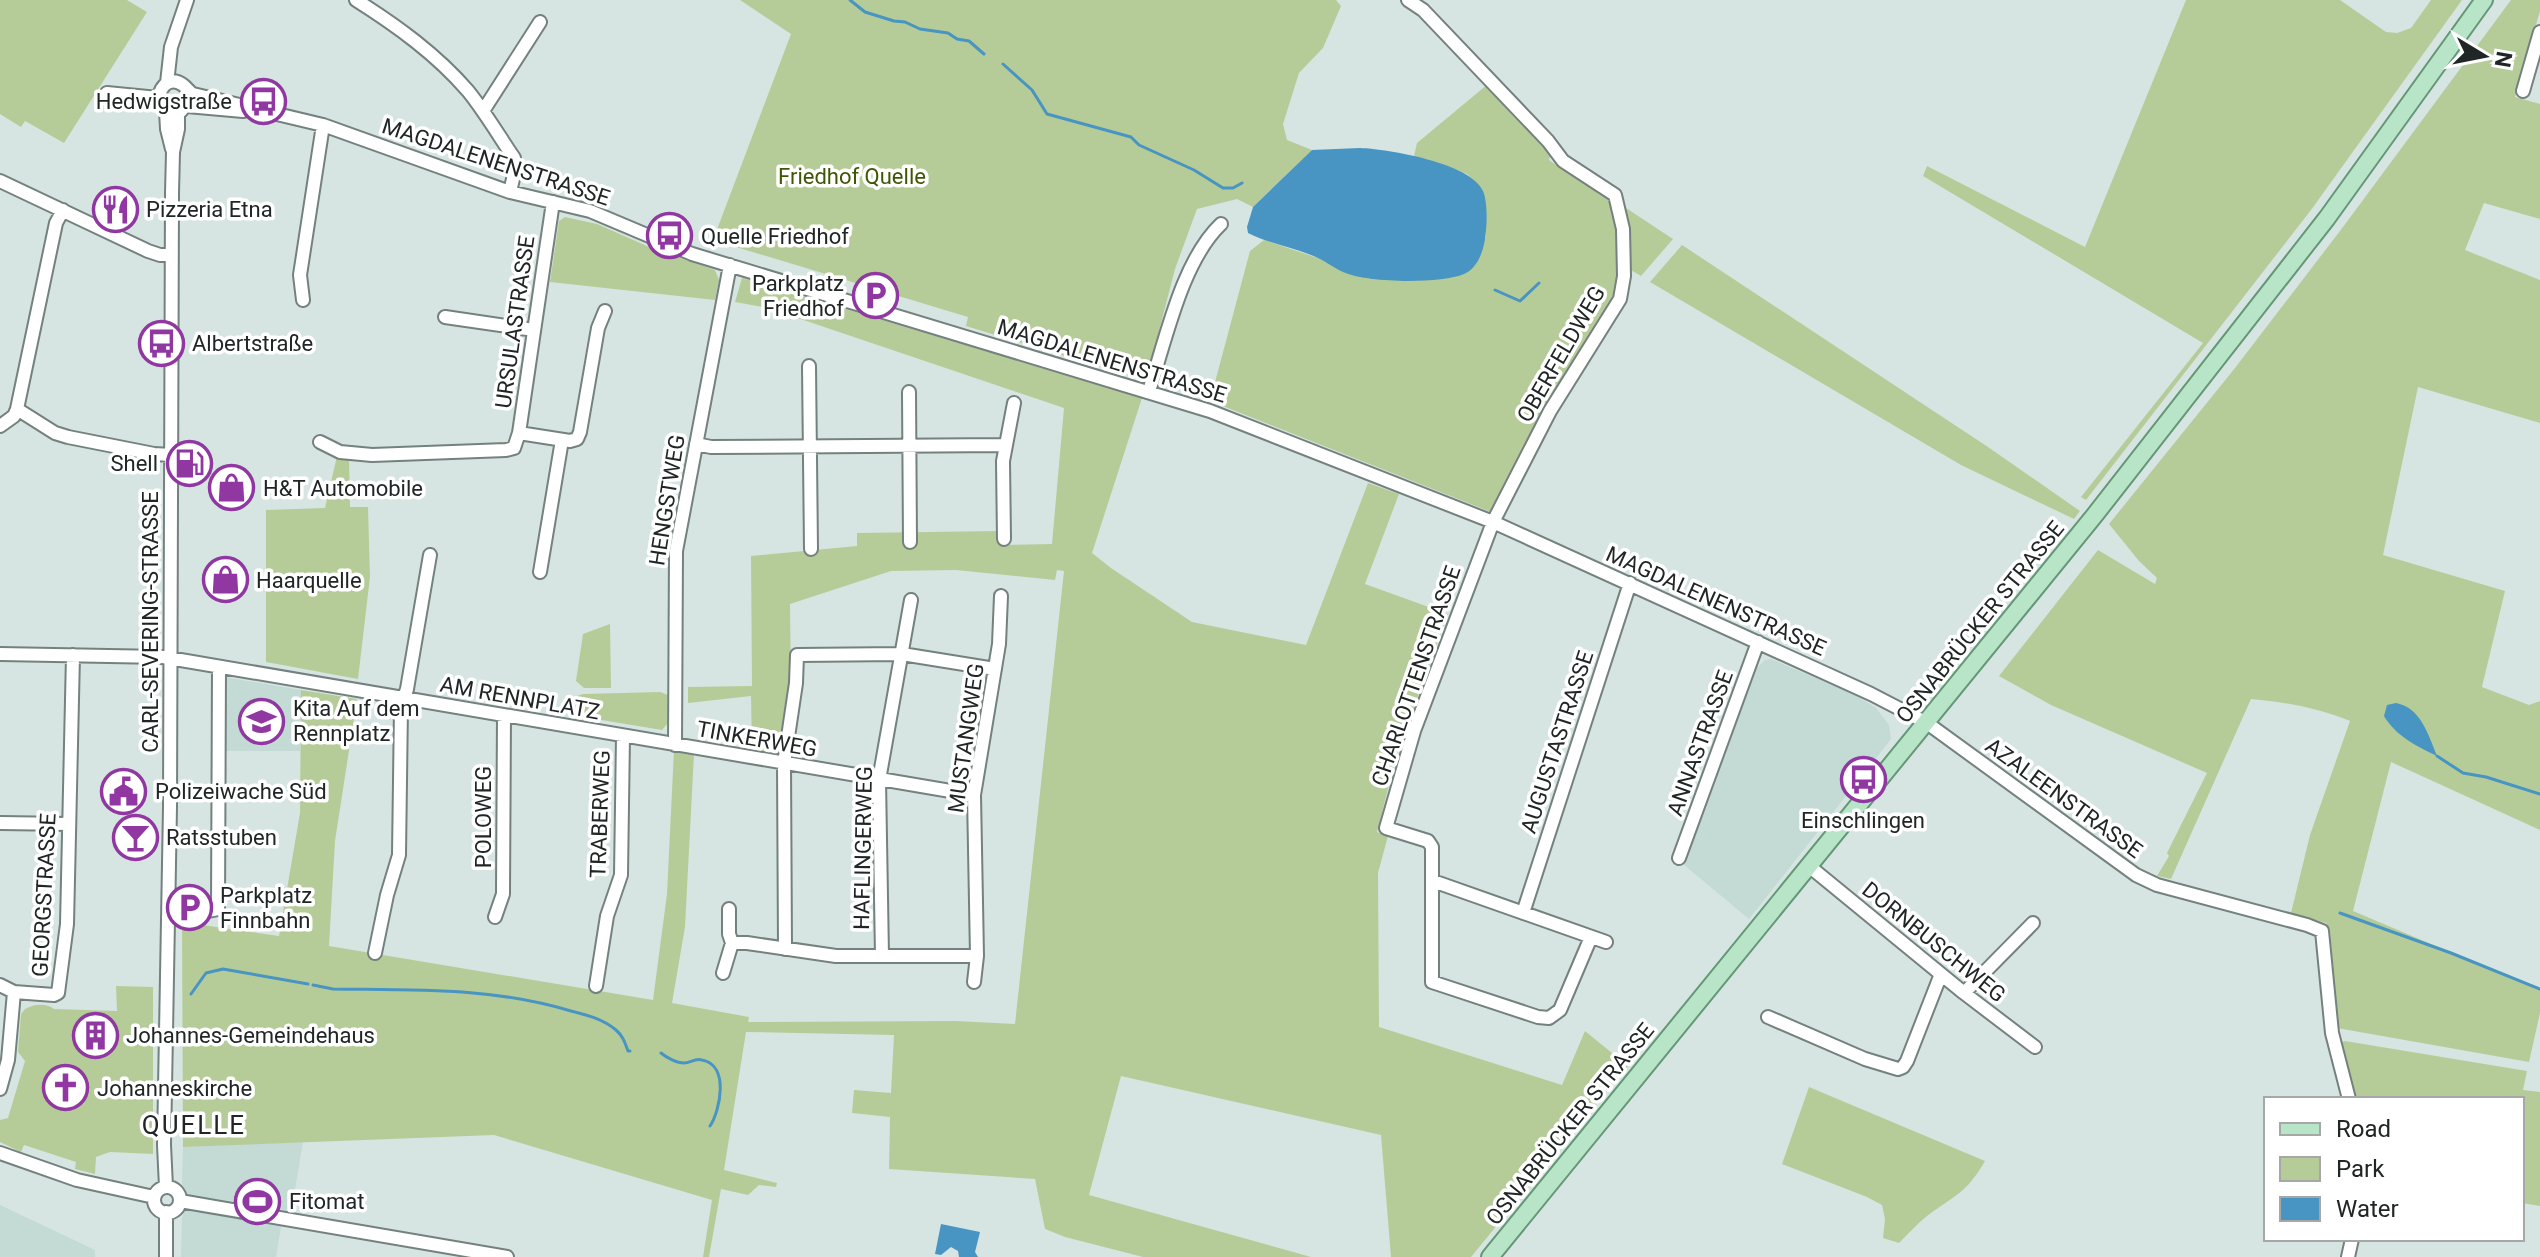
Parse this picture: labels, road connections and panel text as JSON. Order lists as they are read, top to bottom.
{
  "streets": {
    "main road": ["OSNABRÜCKER STRASSE"],
    "street": [
      "MAGDALENENSTRASSE",
      "URSULASTRASSE",
      "OBERFELDWEG",
      "HENGSTWEG",
      "CARL-SEVERING-STRASSE",
      "CHARLOTTENSTRASSE",
      "AM RENNPLATZ",
      "MUSTANGWEG",
      "TINKERWEG",
      "AUGUSTASTRASSE",
      "ANNASTRASSE",
      "AZALEENSTRASSE",
      "TRABERWEG",
      "POLOWEG",
      "HAFLINGERWEG",
      "GEORGSTRASSE",
      "DORNBUSCHWEG"
    ]
  },
  "crossings": [
    ["MAGDALENENSTRASSE", "URSULASTRASSE"],
    ["MAGDALENENSTRASSE", "OBERFELDWEG"],
    ["MAGDALENENSTRASSE", "HENGSTWEG"],
    ["MAGDALENENSTRASSE", "CARL-SEVERING-STRASSE"],
    ["MAGDALENENSTRASSE", "OSNABRÜCKER STRASSE"],
    ["MAGDALENENSTRASSE", "CHARLOTTENSTRASSE"],
    ["MAGDALENENSTRASSE", "AUGUSTASTRASSE"],
    ["MAGDALENENSTRASSE", "ANNASTRASSE"],
    ["MAGDALENENSTRASSE", "AZALEENSTRASSE"],
    ["OBERFELDWEG", "CHARLOTTENSTRASSE"],
    ["HENGSTWEG", "AM RENNPLATZ"],
    ["HENGSTWEG", "TINKERWEG"],
    ["CARL-SEVERING-STRASSE", "AM RENNPLATZ"],
    ["OSNABRÜCKER STRASSE", "AZALEENSTRASSE"],
    ["OSNABRÜCKER STRASSE", "DORNBUSCHWEG"],
    ["AM RENNPLATZ", "TINKERWEG"],
    ["AM RENNPLATZ", "TRABERWEG"],
    ["AM RENNPLATZ", "POLOWEG"],
    ["AM RENNPLATZ", "GEORGSTRASSE"],
    ["MUSTANGWEG", "TINKERWEG"],
    ["TINKERWEG", "HAFLINGERWEG"]
  ],
  "districts": ["QUELLE"],
  "parks": ["Friedhof Quelle"],
  "places": {
    "bus stop": [
      "Hedwigstraße",
      "Quelle Friedhof",
      "Albertstraße",
      "Einschlingen"
    ],
    "restaurant": ["Pizzeria Etna"],
    "parking": ["Parkplatz Friedhof", "Parkplatz Finnbahn"],
    "fuel station": ["Shell"],
    "shop": ["H&T Automobile", "Haarquelle"],
    "school or university": ["Kita Auf dem Rennplatz"],
    "public building": ["Polizeiwache Süd"],
    "bar": ["Ratsstuben"],
    "building": ["Johannes-Gemeindehaus"],
    "church": ["Johanneskirche"],
    "sports": ["Fitomat"]
  },
  "legend": ["Road", "Park", "Water"],
  "north": "right"
}
